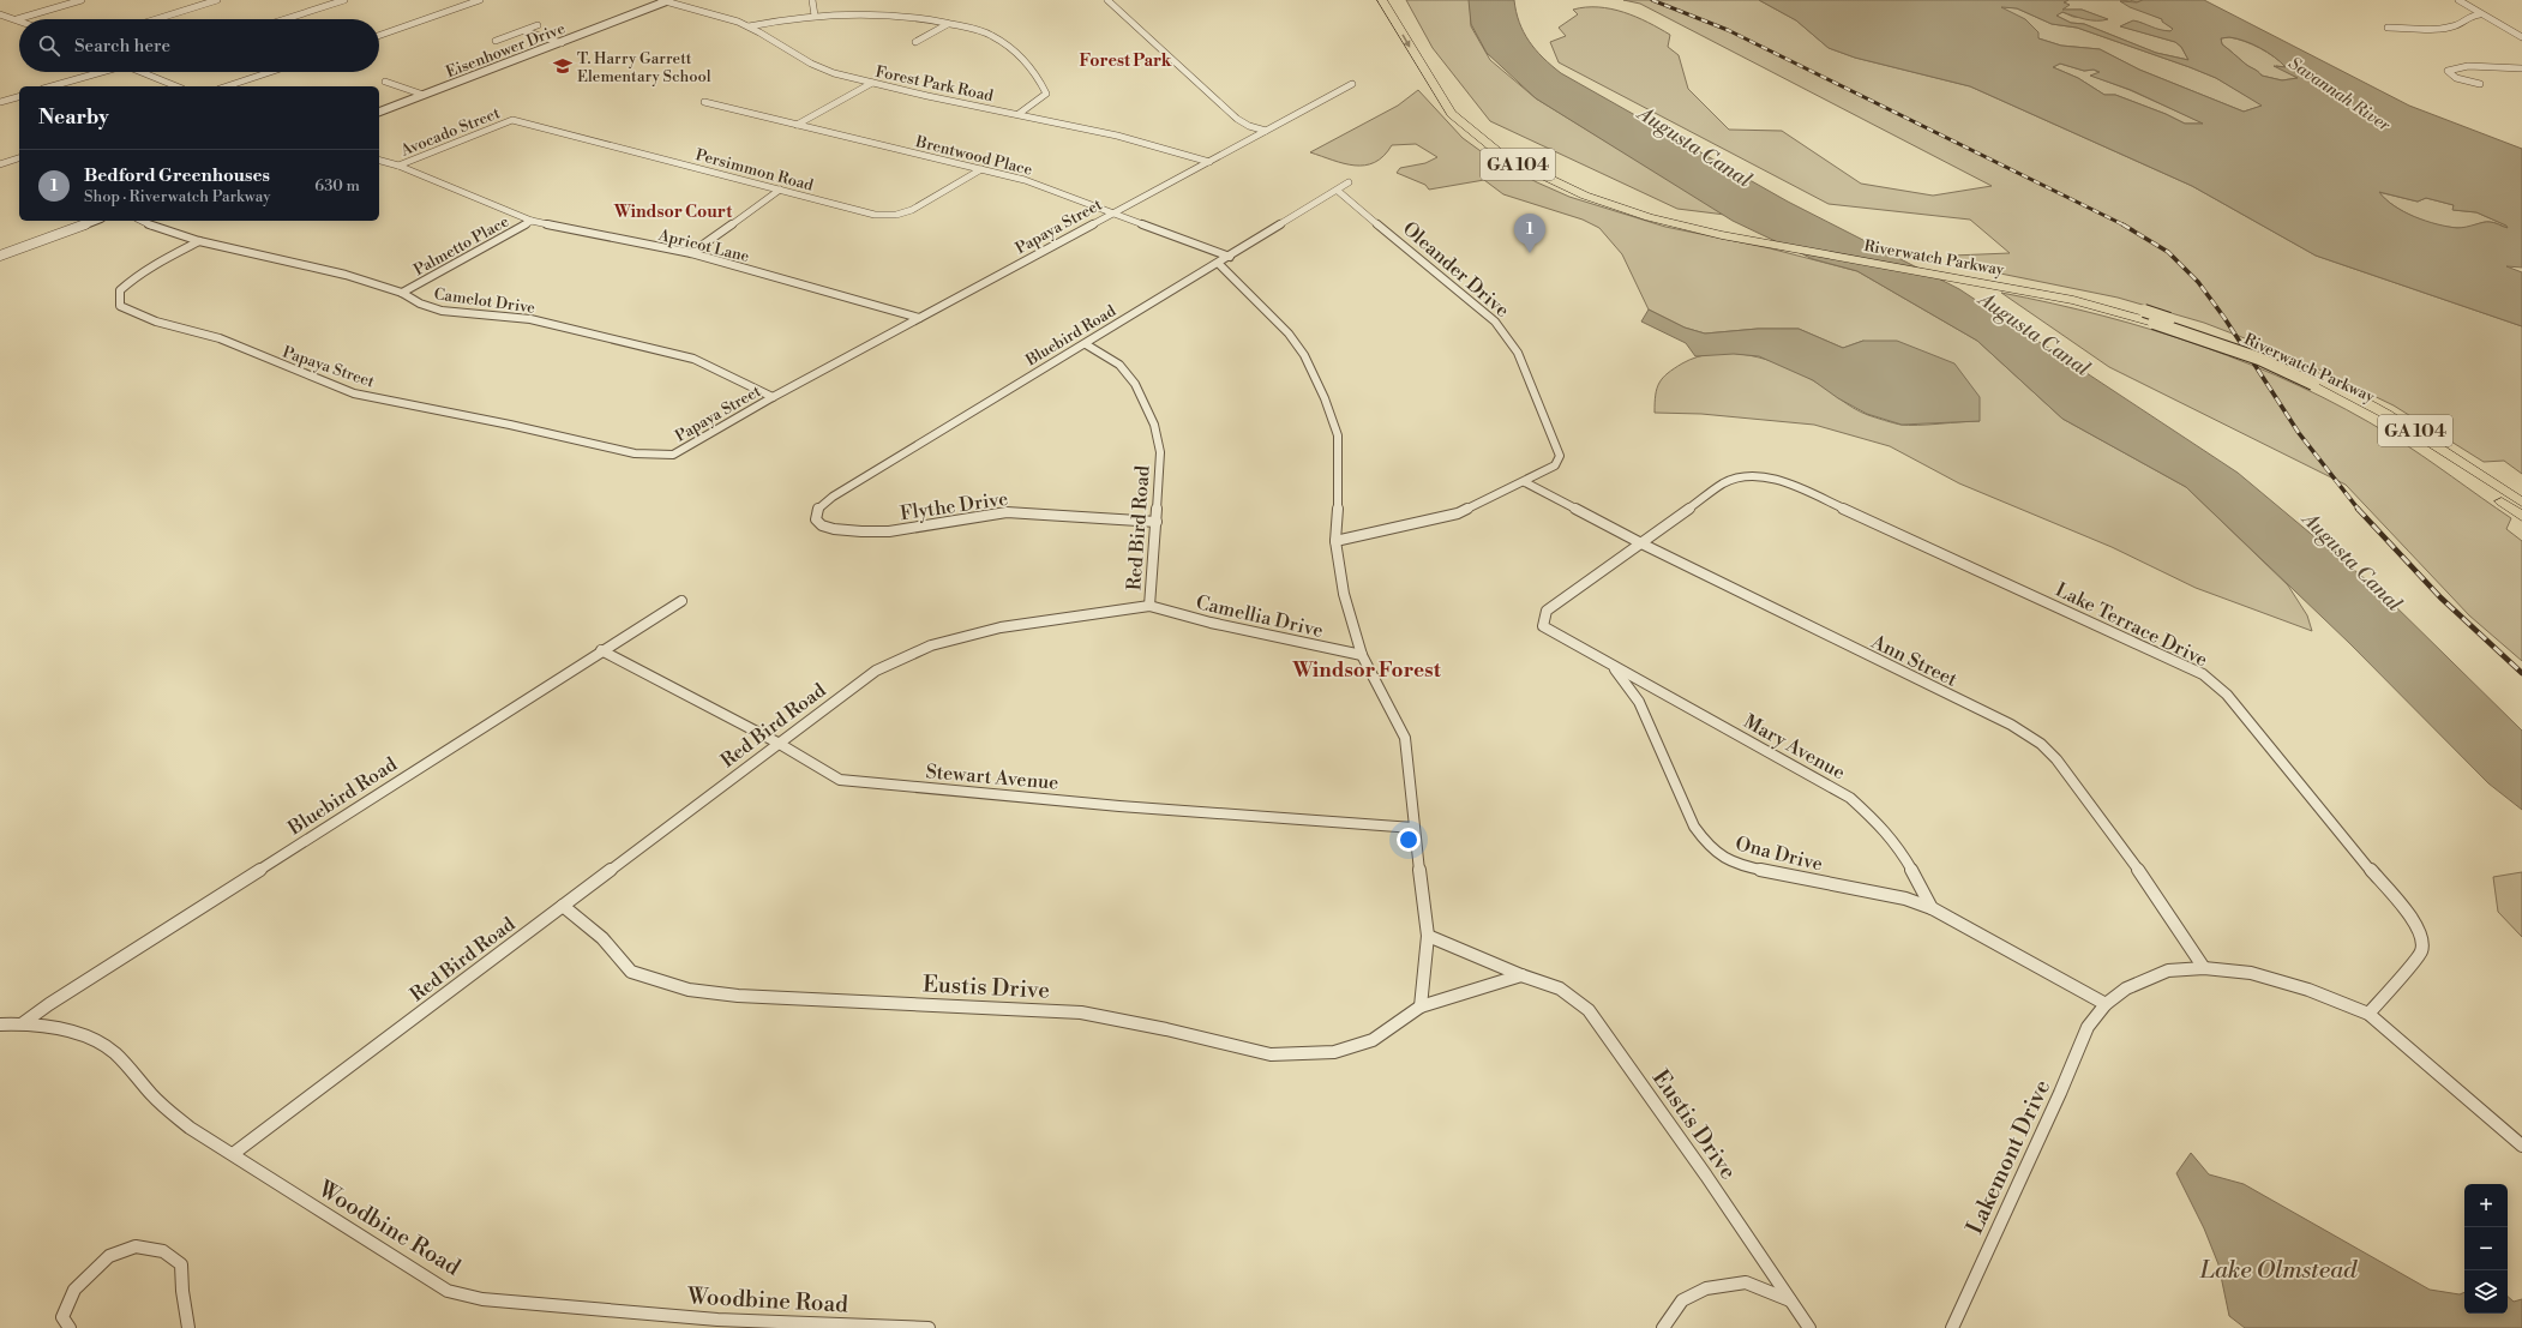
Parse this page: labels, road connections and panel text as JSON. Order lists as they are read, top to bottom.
{
  "streets": {
    "main road": ["GA 104", "Riverwatch Parkway"],
    "street": [
      "Eisenhower Drive",
      "Forest Park Road",
      "Avocado Street",
      "Brentwood Place",
      "Persimmon Road",
      "Papaya Street",
      "Palmetto Place",
      "Apricot Lane",
      "Oleander Drive",
      "Camelot Drive",
      "Bluebird Road",
      "Flythe Drive",
      "Red Bird Road",
      "Camellia Drive",
      "Lake Terrace Drive",
      "Ann Street",
      "Mary Avenue",
      "Stewart Avenue",
      "Ona Drive",
      "Eustis Drive",
      "Lakemont Drive",
      "Woodbine Road"
    ]
  },
  "crossings": [
    ["Eisenhower Drive", "Forest Park Road"],
    ["Forest Park Road", "Papaya Street"],
    ["Avocado Street", "Persimmon Road"],
    ["Avocado Street", "Apricot Lane"],
    ["Brentwood Place", "Persimmon Road"],
    ["Brentwood Place", "Papaya Street"],
    ["Brentwood Place", "Bluebird Road"],
    ["Papaya Street", "Apricot Lane"],
    ["Papaya Street", "Camelot Drive"],
    ["Palmetto Place", "Apricot Lane"],
    ["Palmetto Place", "Camelot Drive"],
    ["Oleander Drive", "Bluebird Road"],
    ["Oleander Drive", "Ann Street"],
    ["Bluebird Road", "Flythe Drive"],
    ["Bluebird Road", "Red Bird Road"],
    ["Bluebird Road", "Stewart Avenue"],
    ["Bluebird Road", "Woodbine Road"],
    ["Flythe Drive", "Red Bird Road"],
    ["Red Bird Road", "Camellia Drive"],
    ["Red Bird Road", "Stewart Avenue"],
    ["Red Bird Road", "Eustis Drive"],
    ["Red Bird Road", "Woodbine Road"],
    ["Lake Terrace Drive", "Ann Street"],
    ["Lake Terrace Drive", "Mary Avenue"],
    ["Lake Terrace Drive", "Lakemont Drive"],
    ["Ann Street", "Mary Avenue"],
    ["Ann Street", "Lakemont Drive"],
    ["Mary Avenue", "Ona Drive"]
  ],
  "districts": ["Forest Park", "Windsor Court", "Windsor Forest"],
  "water": ["Savannah River", "Augusta Canal", "Lake Olmstead"],
  "places": {
    "school or university": ["T. Harry Garrett Elementary School"]
  },
  "page": {
    "search": "Search here",
    "heading": "Nearby",
    "list": [
      {
        "mark": "1",
        "name": "Bedford Greenhouses",
        "note": "Shop · Riverwatch Parkway",
        "value": "630 m"
      }
    ],
    "pins": "1",
    "map_buttons": ["+", "−"]
  }
}
